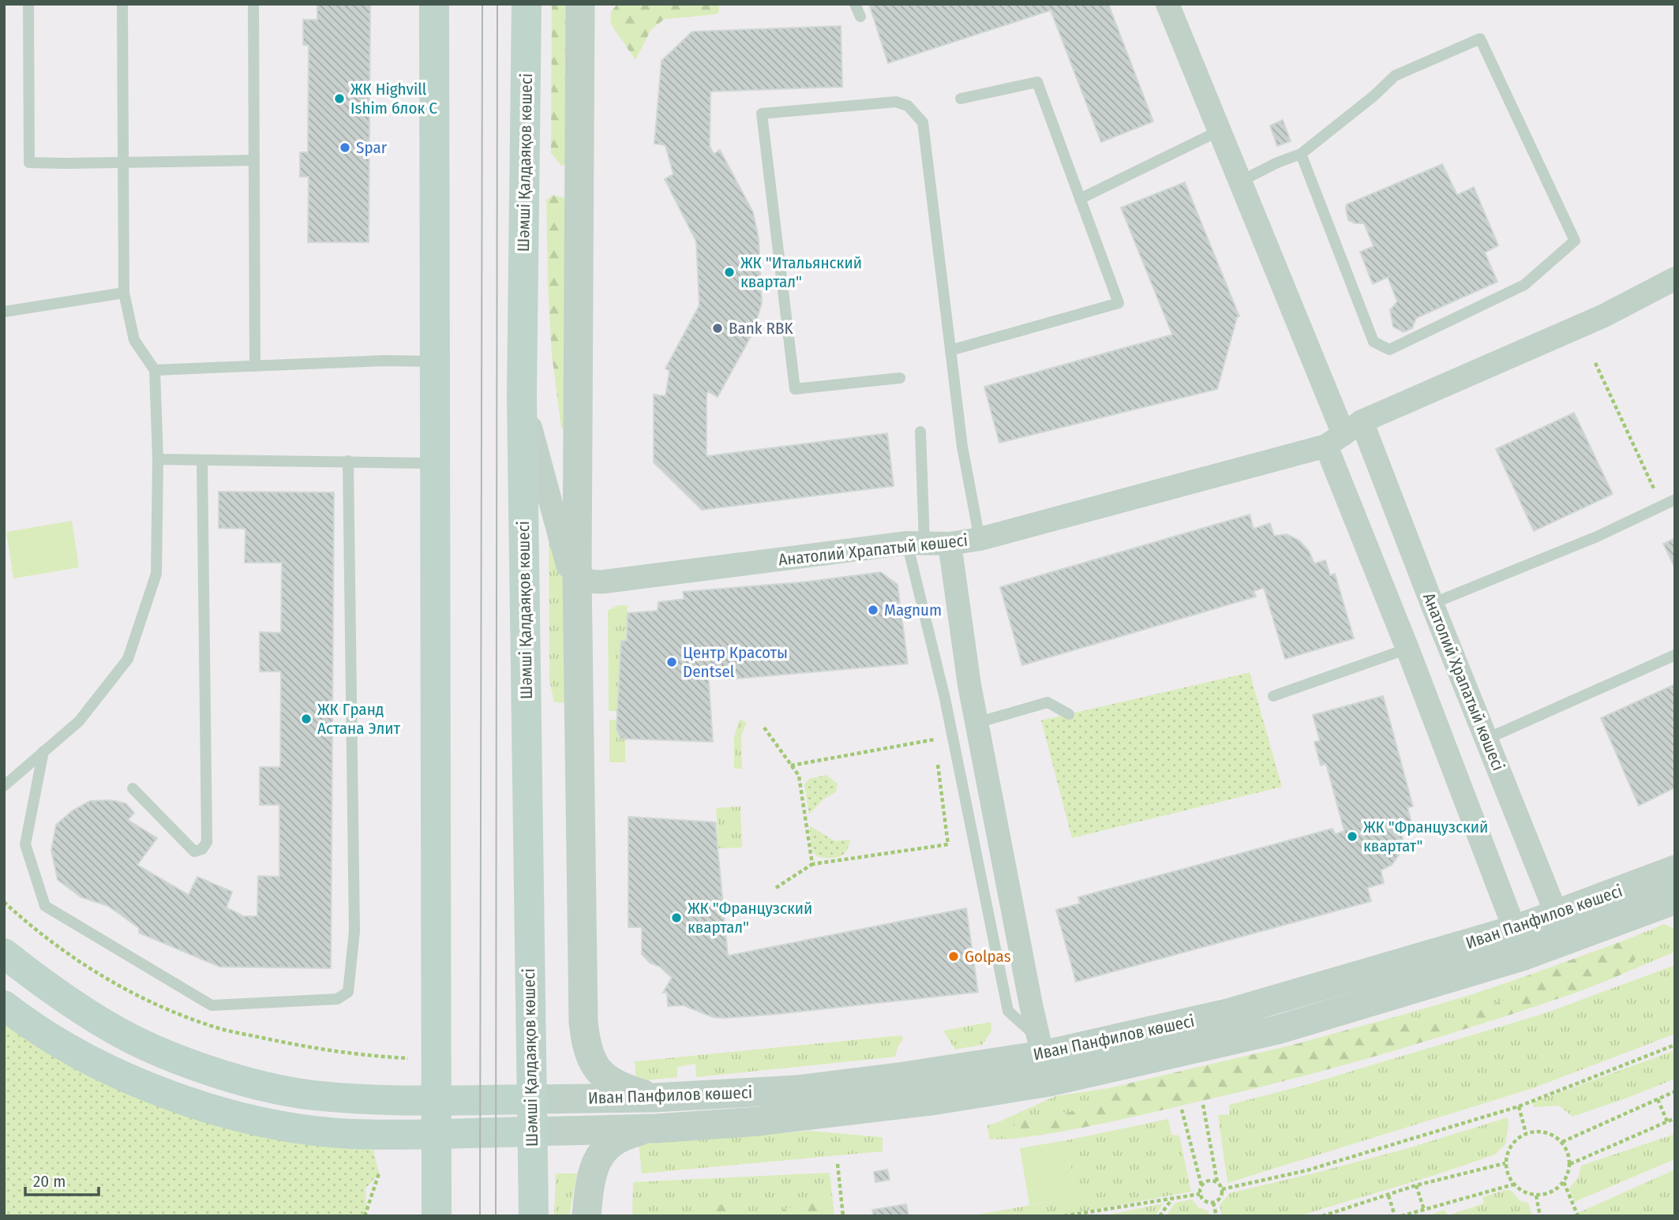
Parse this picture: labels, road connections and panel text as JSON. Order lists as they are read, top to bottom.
{
  "streets": {
    "main road": ["Шәмші Қалдаяқов көшесі"],
    "street": ["Анатолий Храпатый көшесі", "Иван Панфилов көшесі"]
  },
  "crossings": [
    ["Шәмші Қалдаяқов көшесі", "Иван Панфилов көшесі"],
    ["Анатолий Храпатый көшесі", "Иван Панфилов көшесі"]
  ],
  "places": [
    "ЖК Highvill Ishim блок C",
    "Spar",
    "ЖК \"Итальянский квартал\"",
    "Bank RBK",
    "Magnum",
    "Центр Красоты Dentsel",
    "ЖК Гранд Астана Элит",
    "ЖК \"Французский квартат\"",
    "ЖК \"Французский квартал\"",
    "Golpas"
  ],
  "scale_bar": "20 m"
}
